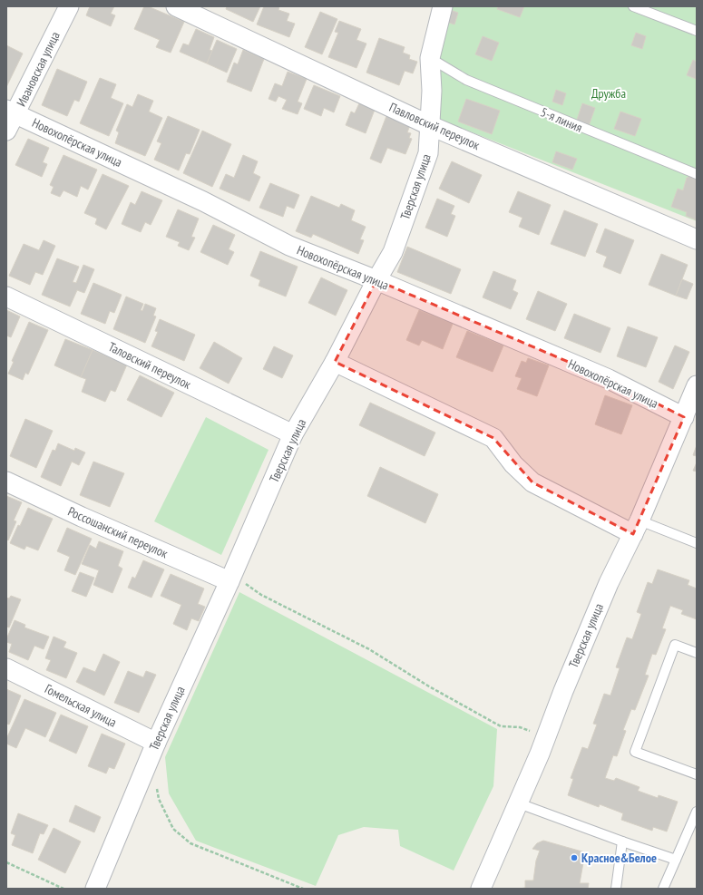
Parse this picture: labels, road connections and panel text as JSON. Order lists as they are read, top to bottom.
{
  "streets": {
    "street": [
      "Ивановская улица",
      "Павловский переулок",
      "Новохопёрская улица",
      "Тверская улица",
      "Таловский переулок",
      "Россошанский переулок",
      "Гомельская улица"
    ],
    "lane": ["5-я линия"]
  },
  "crossings": [
    ["Ивановская улица", "Новохопёрская улица"],
    ["5-я линия", "Тверская улица"],
    ["Павловский переулок", "Тверская улица"],
    ["Новохопёрская улица", "Тверская улица"],
    ["Тверская улица", "Таловский переулок"],
    ["Тверская улица", "Россошанский переулок"],
    ["Тверская улица", "Гомельская улица"]
  ],
  "parks": ["Дружба"],
  "places": ["Красное&Белое"]
}
